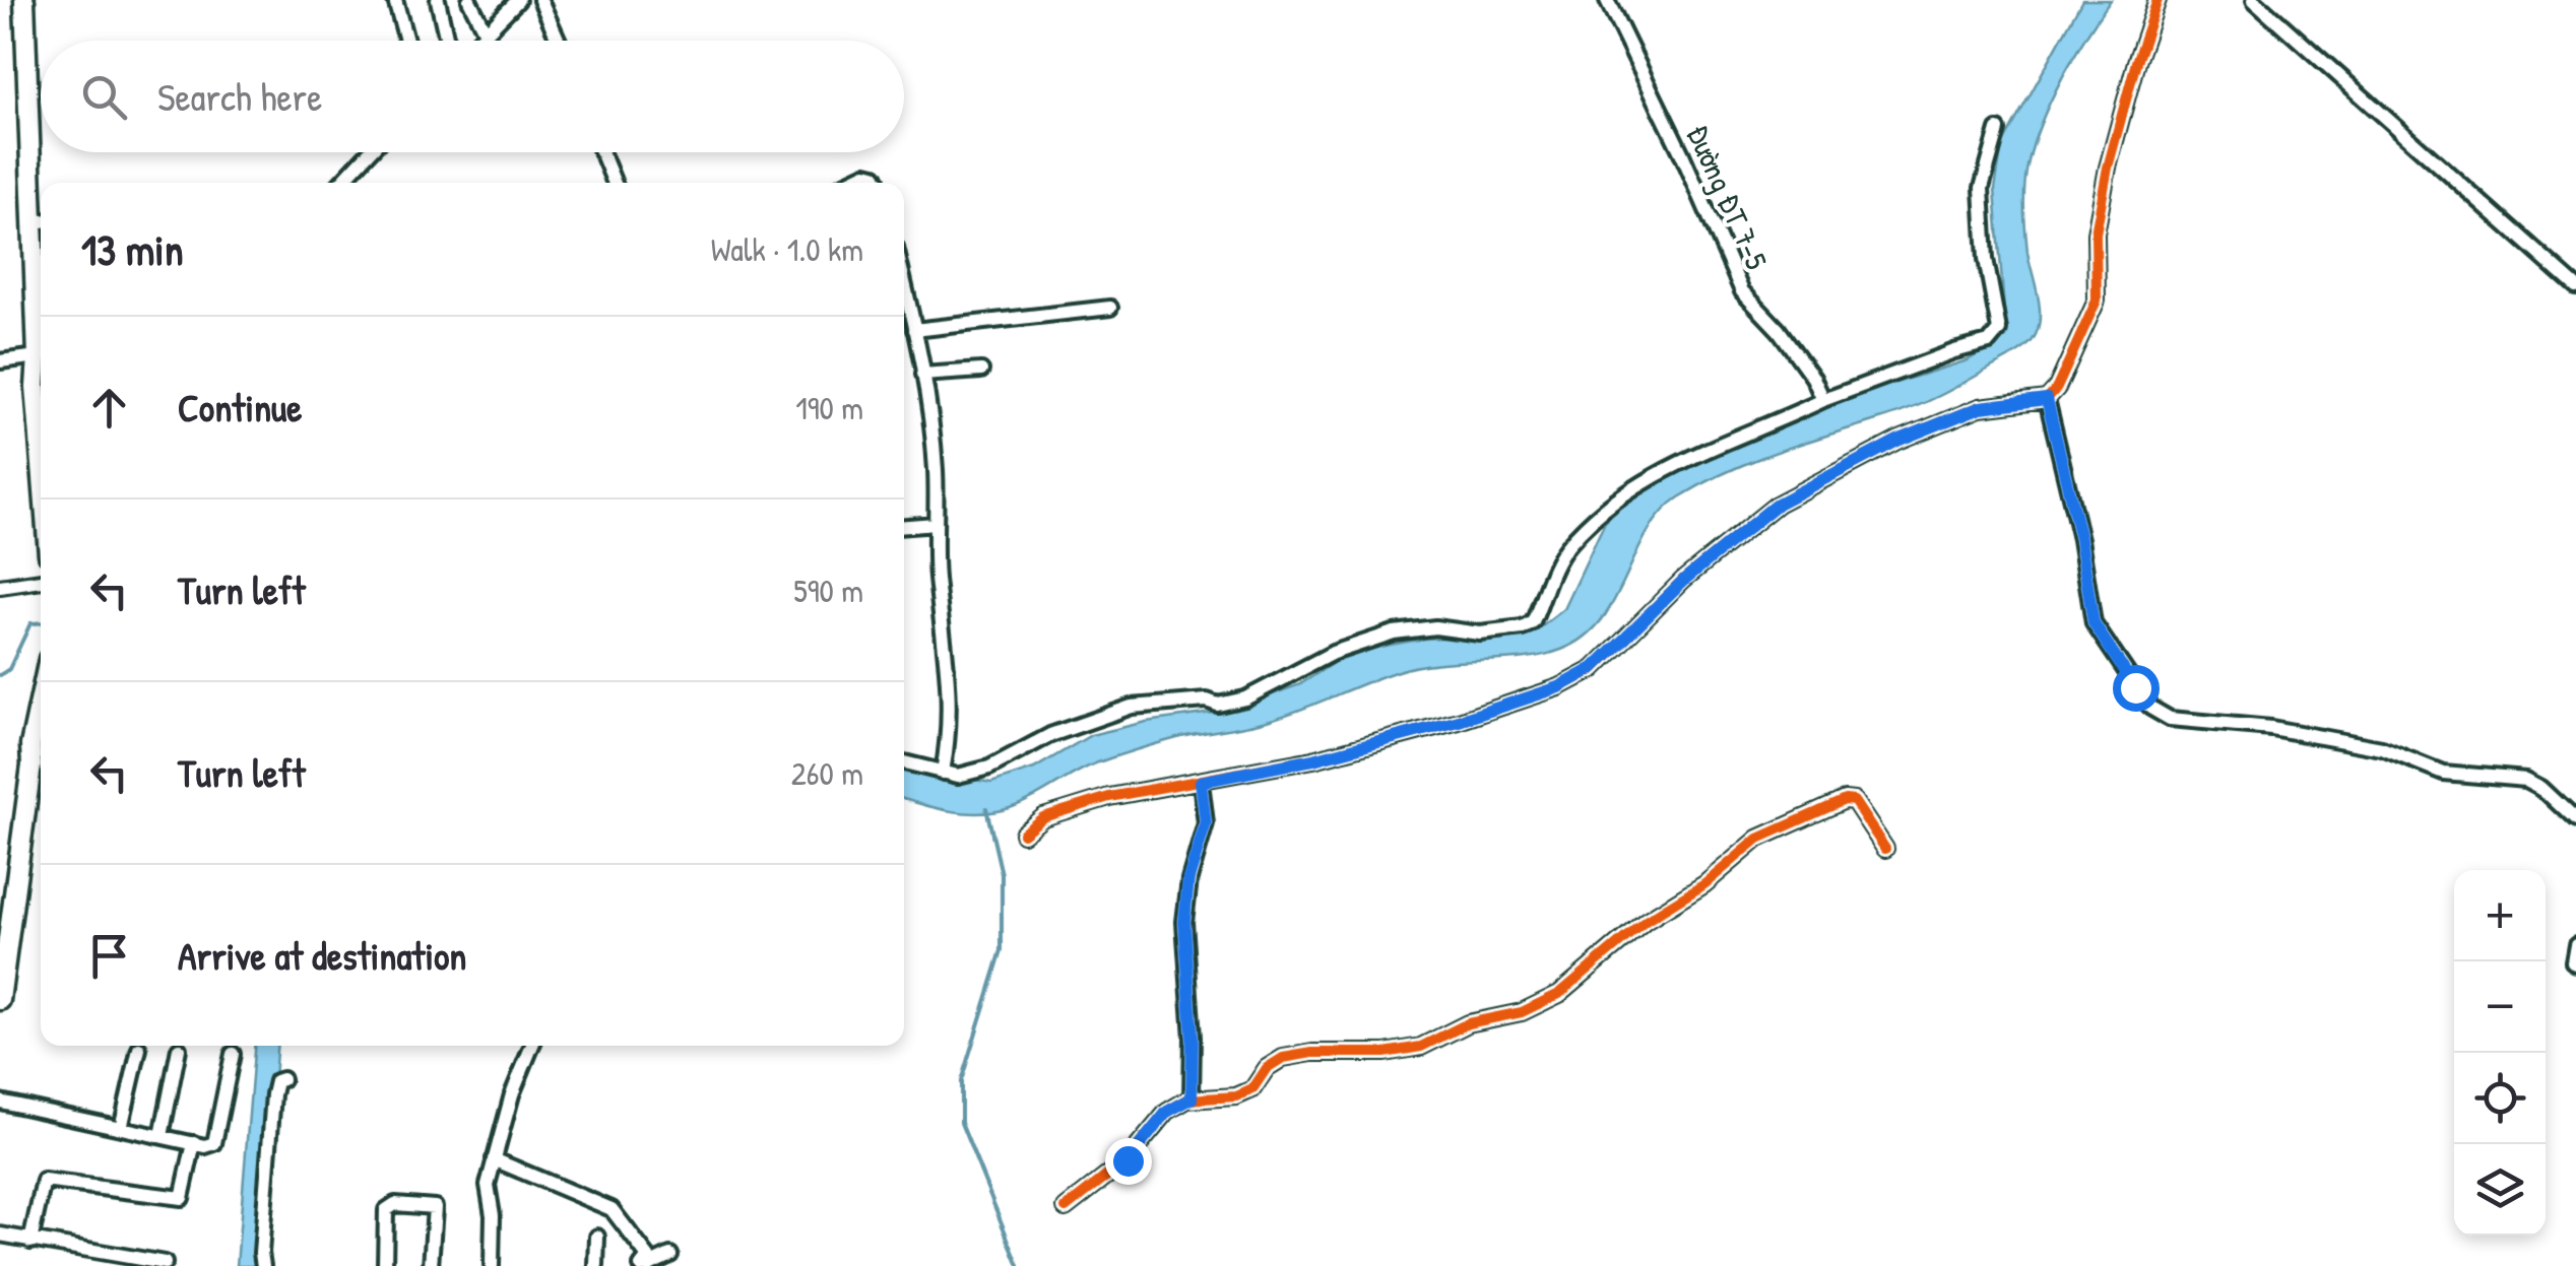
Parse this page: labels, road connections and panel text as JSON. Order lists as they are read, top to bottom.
{
  "streets": {
    "street": ["Đường ĐT 7-5"]
  },
  "page": {
    "search": "Search here",
    "heading": ["13 min", "Walk · 1.0 km"],
    "list": [
      ["Continue", "190 m"],
      ["Turn left", "590 m"],
      ["Turn left", "260 m"],
      "Arrive at destination"
    ],
    "map_buttons": ["+", "−"]
  }
}
